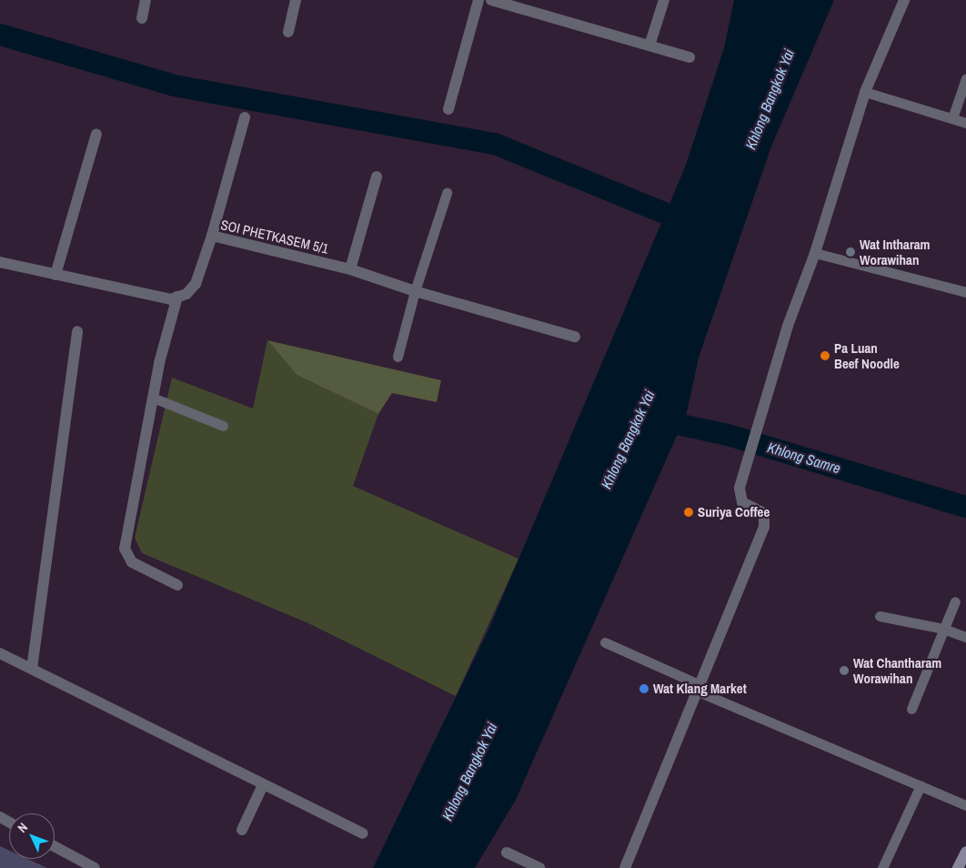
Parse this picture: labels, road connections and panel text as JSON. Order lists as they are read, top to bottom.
{
  "streets": {
    "street": ["SOI PHETKASEM 5/1"]
  },
  "water": ["Khlong Bangkok Yai", "Khlong Samre"],
  "places": [
    "Wat Intharam Worawihan",
    "Pa Luan Beef Noodle",
    "Suriya Coffee",
    "Wat Chantharam Worawihan",
    "Wat Klang Market"
  ],
  "north": "top left"
}
